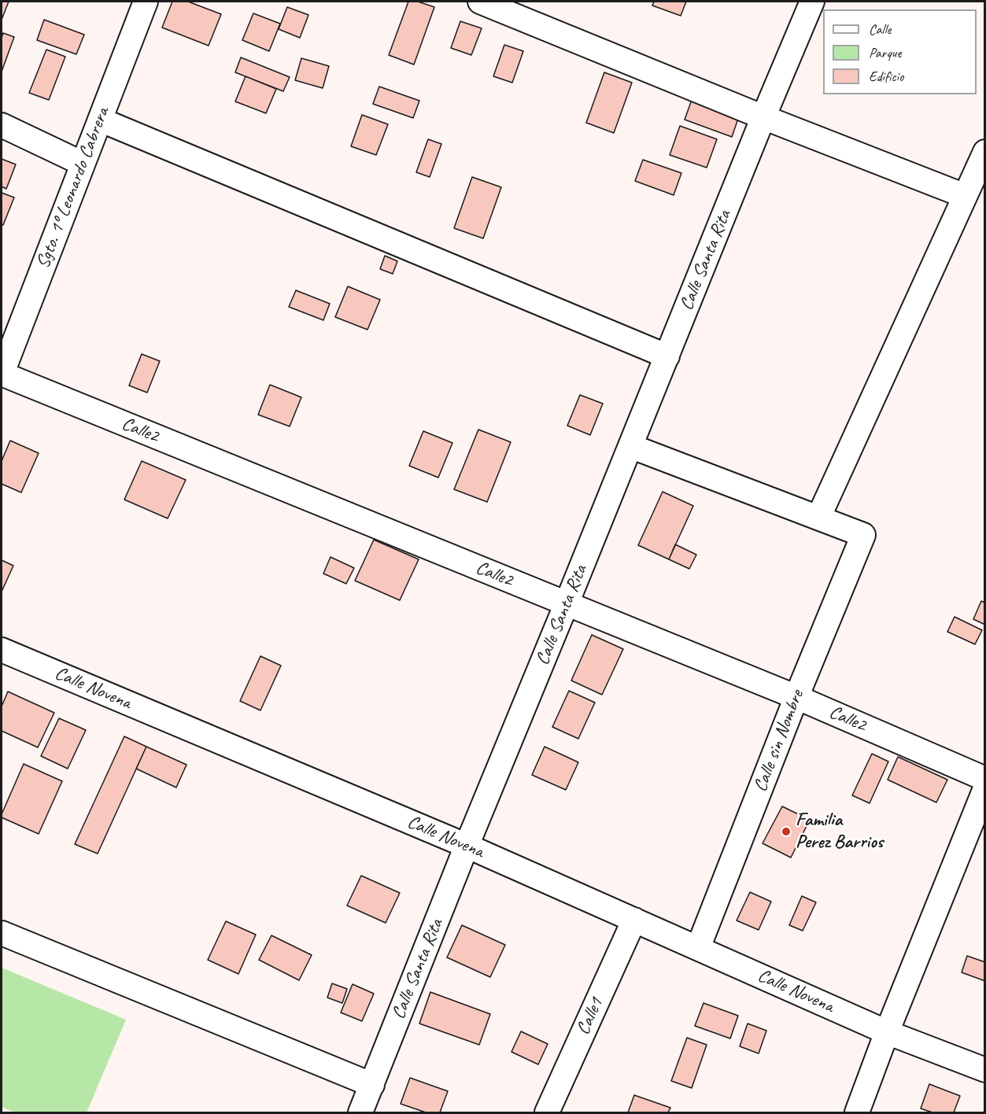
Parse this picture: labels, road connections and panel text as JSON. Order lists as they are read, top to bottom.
{
  "streets": {
    "street": [
      "Sgto. 1º Leonardo Cabrera",
      "Calle Santa Rita",
      "Calle2",
      "Calle Novena",
      "Calle sin Nombre",
      "Calle1"
    ]
  },
  "crossings": [
    ["Sgto. 1º Leonardo Cabrera", "Calle2"],
    ["Calle Santa Rita", "Calle2"],
    ["Calle Santa Rita", "Calle Novena"],
    ["Calle2", "Calle sin Nombre"],
    ["Calle Novena", "Calle sin Nombre"],
    ["Calle Novena", "Calle1"]
  ],
  "places": ["Familia Perez Barrios"],
  "legend": ["Calle", "Parque", "Edificio"]
}
